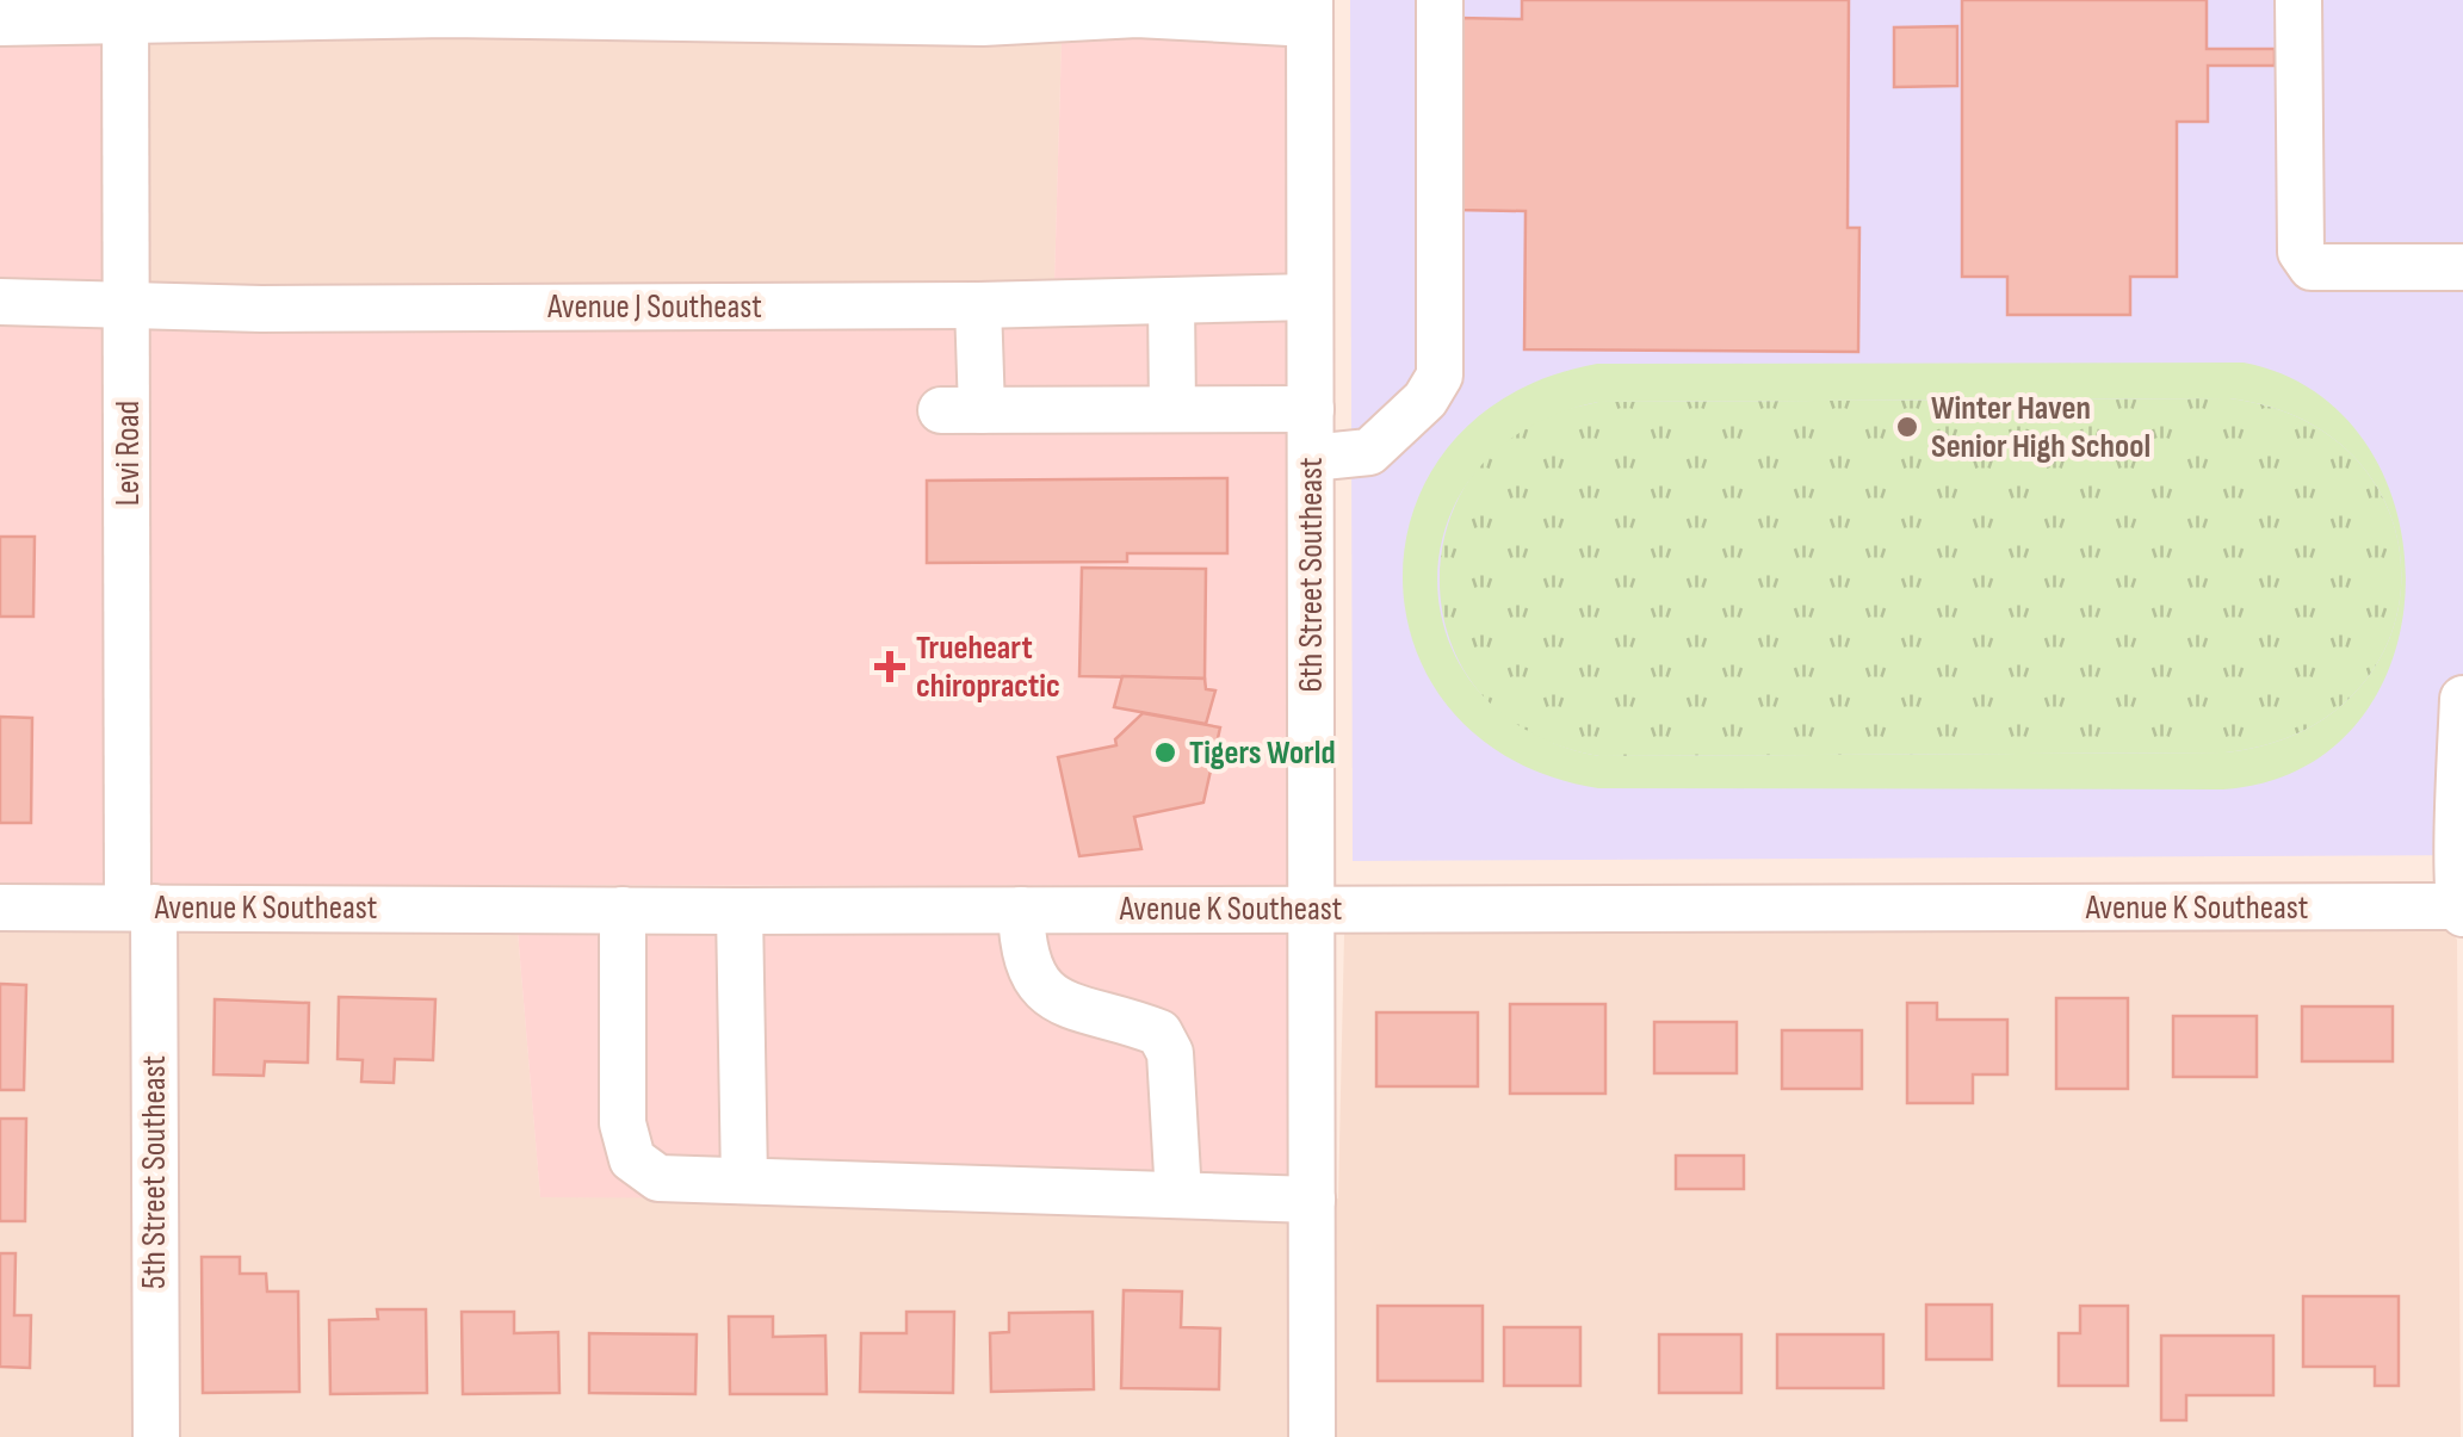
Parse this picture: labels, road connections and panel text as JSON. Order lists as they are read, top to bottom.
{
  "streets": {
    "street": [
      "Avenue J Southeast",
      "Levi Road",
      "6th Street Southeast",
      "Avenue K Southeast",
      "5th Street Southeast"
    ]
  },
  "crossings": [
    ["Avenue J Southeast", "Levi Road"],
    ["Avenue J Southeast", "6th Street Southeast"],
    ["Levi Road", "Avenue K Southeast"],
    ["Levi Road", "5th Street Southeast"],
    ["6th Street Southeast", "Avenue K Southeast"],
    ["Avenue K Southeast", "5th Street Southeast"]
  ],
  "places": {
    "other": ["Winter Haven Senior High School", "Tigers World"],
    "health": ["Trueheart chiropractic"]
  }
}
